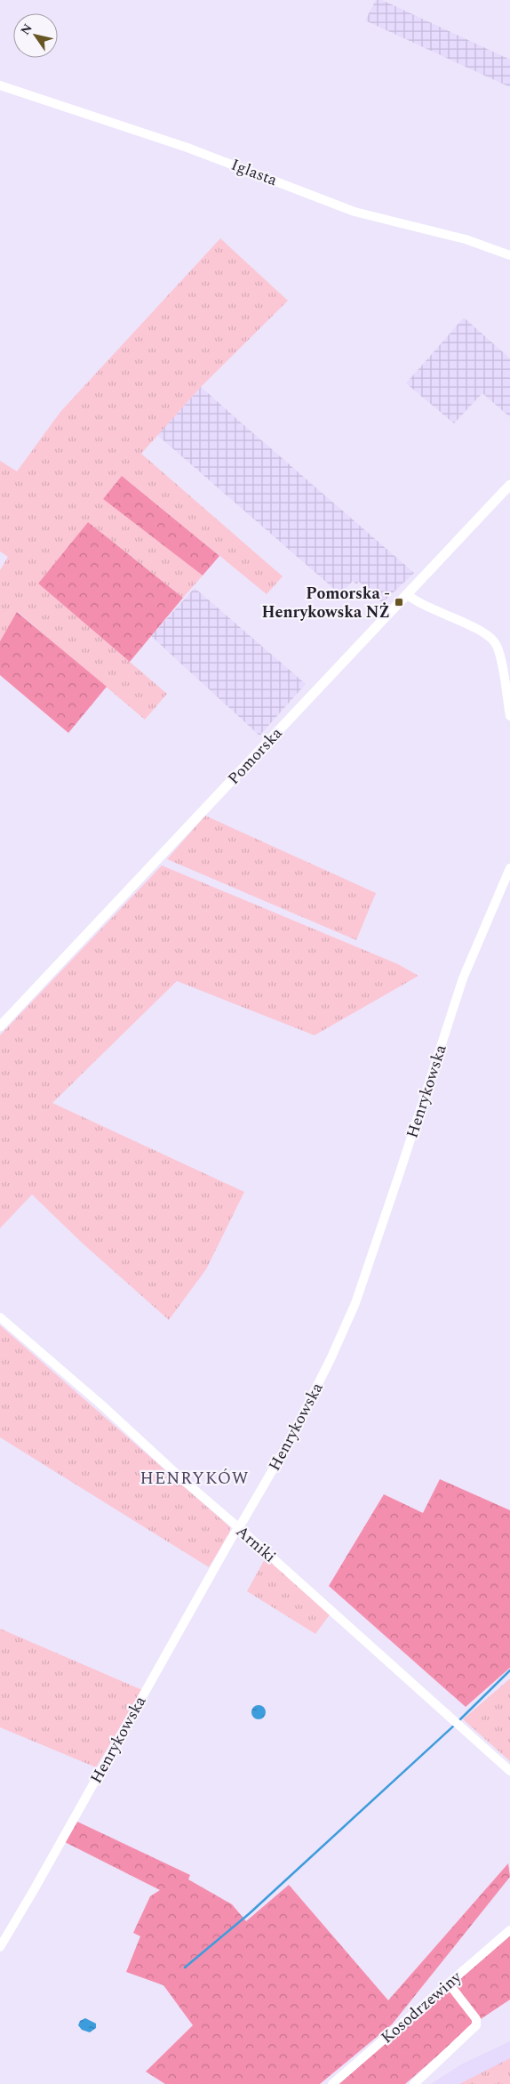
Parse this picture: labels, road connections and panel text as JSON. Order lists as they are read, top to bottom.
{
  "streets": {
    "street": [
      "Iglasta",
      "Pomorska",
      "Henrykowska",
      "Arniki",
      "Kosodrzewiny"
    ]
  },
  "crossings": [
    ["Henrykowska", "Arniki"]
  ],
  "districts": ["HENRYKÓW"],
  "places": {
    "transit": ["Pomorska - Henrykowska NŻ"]
  },
  "north": "top left"
}
